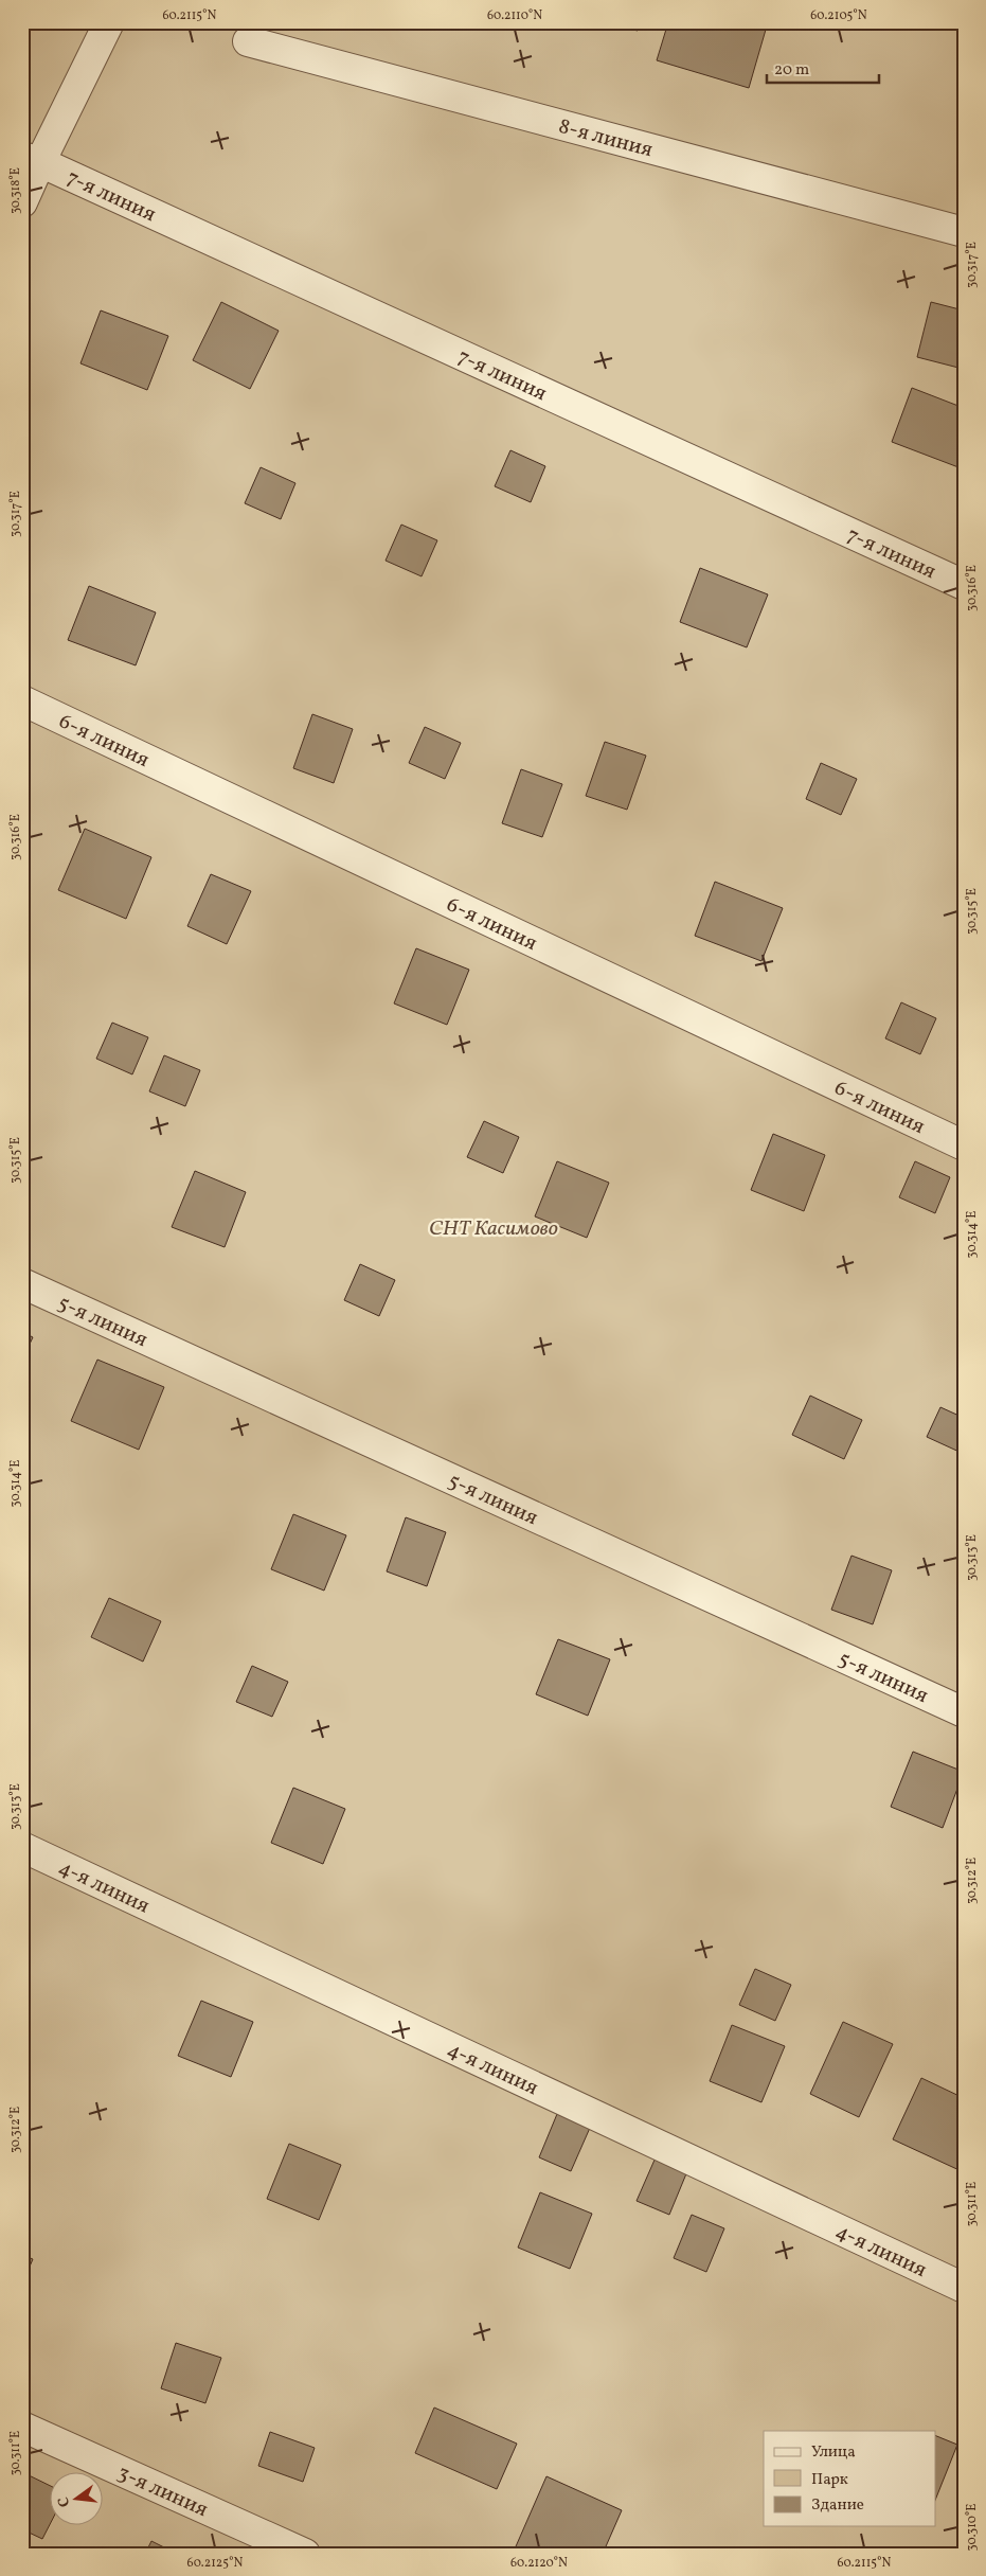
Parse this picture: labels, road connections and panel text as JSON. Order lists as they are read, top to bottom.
{
  "streets": {
    "street": [
      "8-я линия",
      "7-я линия",
      "6-я линия",
      "5-я линия",
      "4-я линия",
      "3-я линия"
    ]
  },
  "parks": ["СНТ Касимово"],
  "legend": ["Улица", "Парк", "Здание"],
  "scale_bar": "20 m",
  "north": "left",
  "coordinates": [
    "60.2115°N",
    "60.2110°N",
    "60.2105°N",
    "30.318°E",
    "30.317°E",
    "30.316°E",
    "30.315°E",
    "30.314°E",
    "30.313°E",
    "30.312°E",
    "30.311°E",
    "30.310°E",
    "60.2125°N",
    "60.2120°N"
  ]
}
